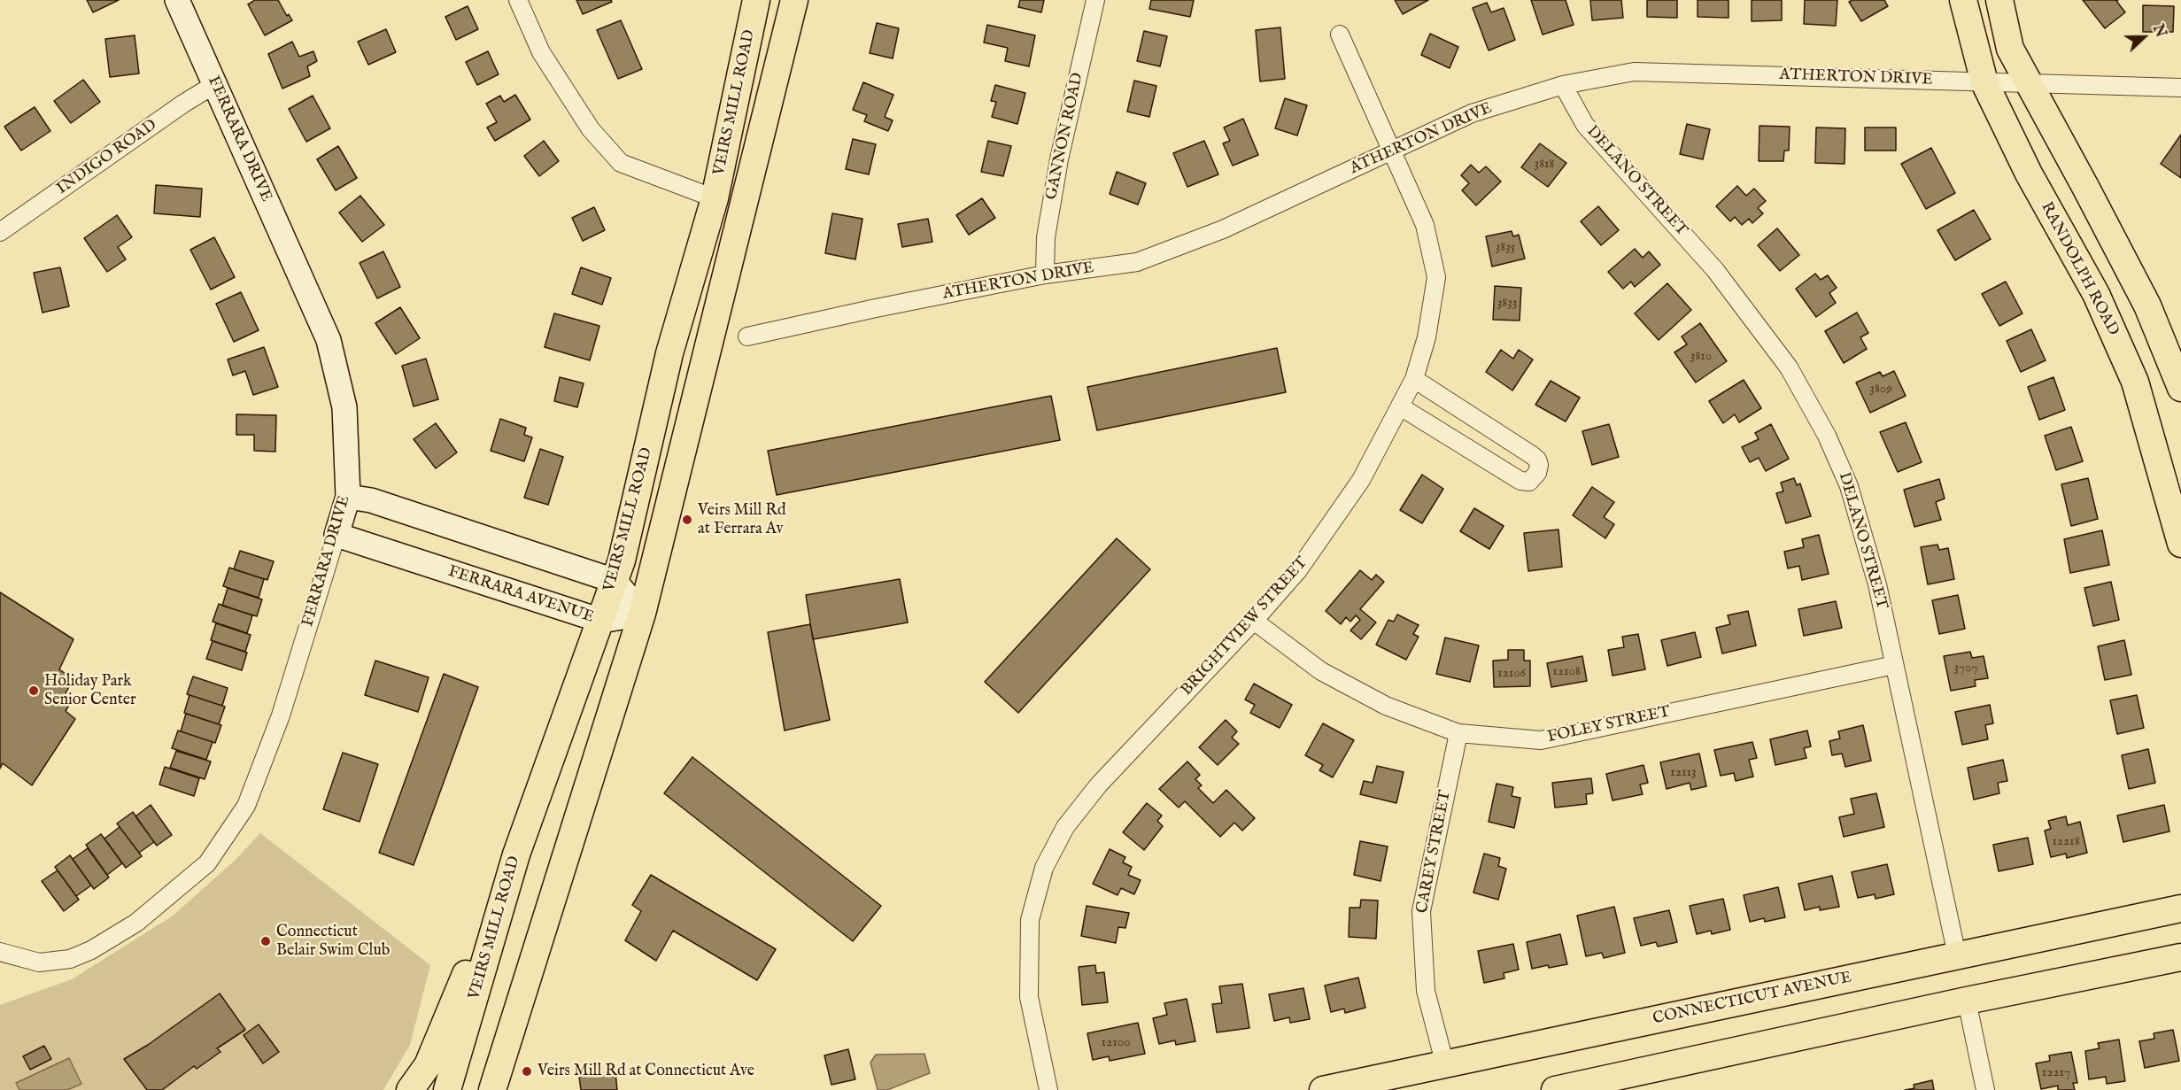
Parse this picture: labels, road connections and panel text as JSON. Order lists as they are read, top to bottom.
{
  "streets": {
    "main road": ["VEIRS MILL ROAD", "RANDOLPH ROAD", "CONNECTICUT AVENUE"],
    "street": [
      "ATHERTON DRIVE",
      "GANNON ROAD",
      "FERRARA DRIVE",
      "INDIGO ROAD",
      "DELANO STREET",
      "FERRARA AVENUE",
      "BRIGHTVIEW STREET",
      "FOLEY STREET",
      "CAREY STREET"
    ]
  },
  "crossings": [
    ["ATHERTON DRIVE", "GANNON ROAD"],
    ["ATHERTON DRIVE", "DELANO STREET"],
    ["ATHERTON DRIVE", "RANDOLPH ROAD"],
    ["ATHERTON DRIVE", "BRIGHTVIEW STREET"],
    ["VEIRS MILL ROAD", "FERRARA AVENUE"],
    ["FERRARA DRIVE", "INDIGO ROAD"],
    ["FERRARA DRIVE", "FERRARA AVENUE"],
    ["DELANO STREET", "FOLEY STREET"],
    ["DELANO STREET", "CONNECTICUT AVENUE"],
    ["BRIGHTVIEW STREET", "FOLEY STREET"],
    ["FOLEY STREET", "CAREY STREET"],
    ["CAREY STREET", "CONNECTICUT AVENUE"]
  ],
  "places": [
    "Veirs Mill Rd at Ferrara Av",
    "Holiday Park Senior Center",
    "Connecticut Belair Swim Club",
    "Veirs Mill Rd at Connecticut Ave"
  ],
  "house_numbers": [
    "3818",
    "3835",
    "3833",
    "3810",
    "3809",
    "3707",
    "12108",
    "12106",
    "12113",
    "12218",
    "12100",
    "12217"
  ],
  "north": "right"
}
